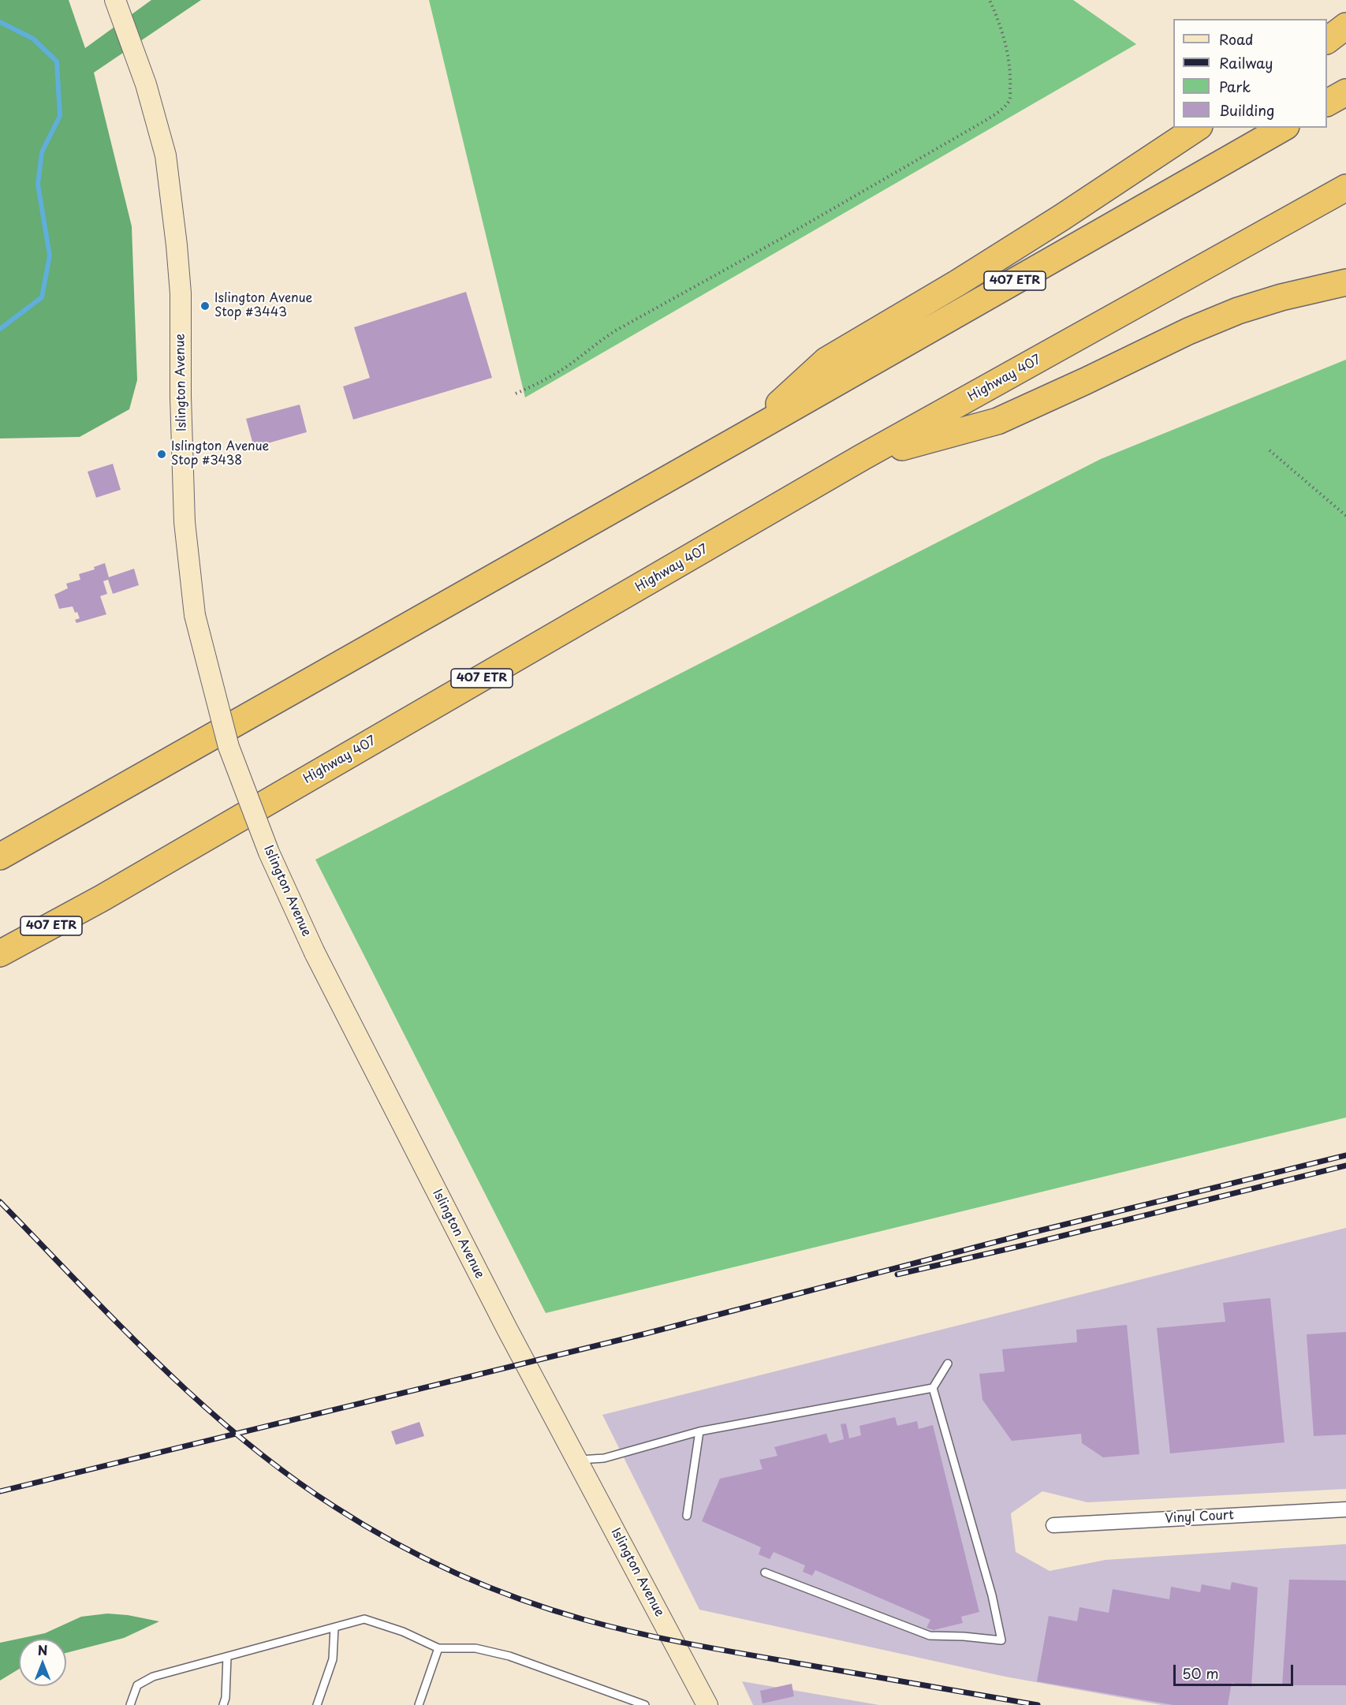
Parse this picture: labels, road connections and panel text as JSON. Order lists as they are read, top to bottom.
{
  "streets": {
    "highway": ["407 ETR", "Highway 407"],
    "main road": ["Islington Avenue"],
    "street": ["Vinyl Court"]
  },
  "places": ["Islington Avenue Stop #3443", "Islington Avenue Stop #3438"],
  "legend": [
    "Road",
    "Railway",
    "Park",
    "Building"
  ],
  "scale_bar": "50 m",
  "north": "top"
}
